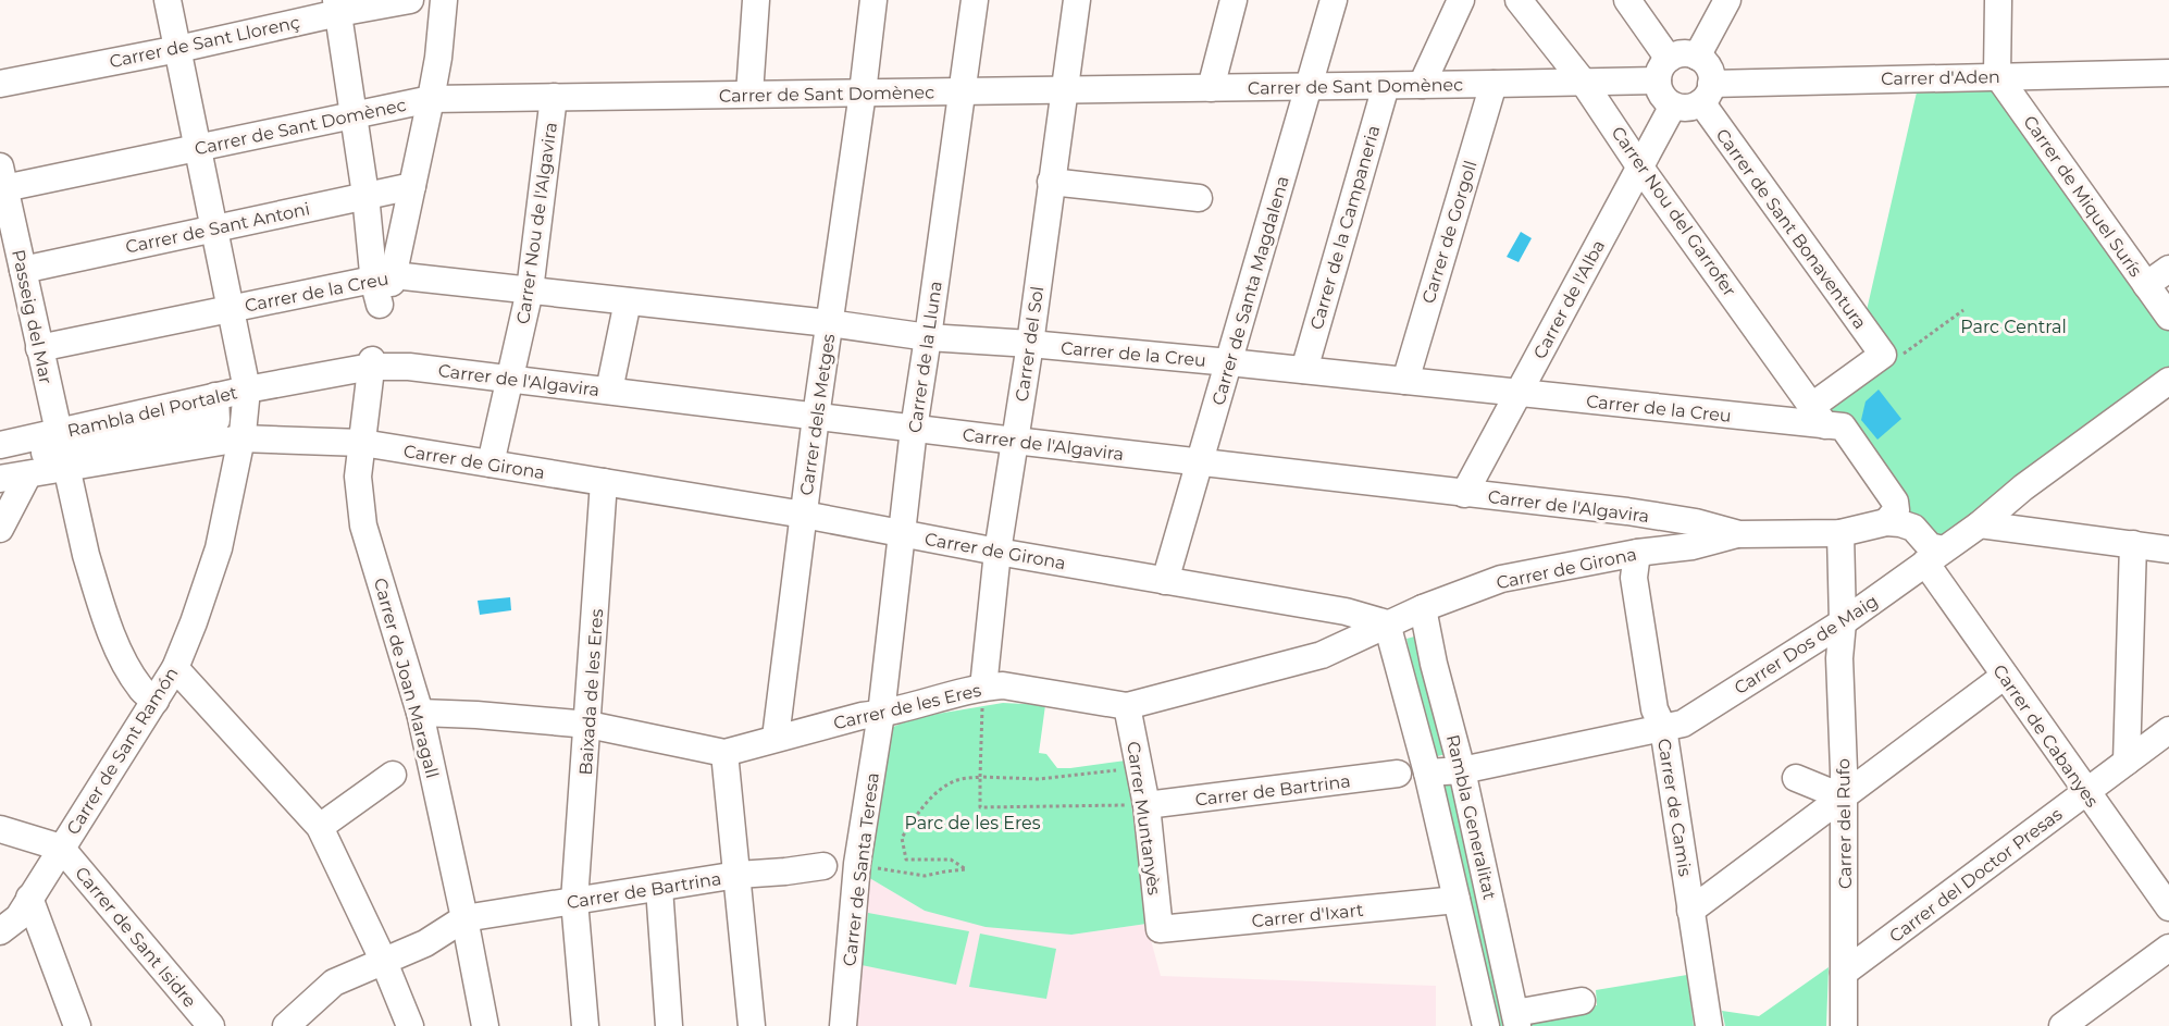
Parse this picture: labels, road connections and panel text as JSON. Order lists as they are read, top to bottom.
{
  "streets": {
    "street": [
      "Carrer de Sant Llorenç",
      "Carrer d'Aden",
      "Carrer de Sant Domènec",
      "Carrer de Miquel Surís",
      "Carrer Nou del Garrofer",
      "Carrer Nou de l'Algavira",
      "Carrer de Sant Antoni",
      "Carrer de la Campaneria",
      "Carrer de Sant Bonaventura",
      "Carrer de Gorgoll",
      "Carrer de Santa Magdalena",
      "Carrer de la Creu",
      "Carrer de l'Alba",
      "Passeig del Mar",
      "Carrer del Sol",
      "Carrer de la Lluna",
      "Carrer de l'Algavira",
      "Rambla del Portalet",
      "Carrer dels Metges",
      "Carrer de Girona",
      "Carrer Dos de Maig",
      "Carrer de Joan Maragall",
      "Baixada de les Eres",
      "Carrer de les Eres",
      "Carrer de Cabanyes",
      "Carrer de Sant Ramón",
      "Carrer de Bartrina",
      "Carrer de Camis",
      "Rambla Generalitat",
      "Carrer Muntanyès",
      "Carrer del Rufo",
      "Carrer de Santa Teresa",
      "Carrer del Doctor Presas",
      "Carrer d'Ixart",
      "Carrer de Sant Isidre"
    ]
  },
  "crossings": [
    ["Carrer d'Aden", "Carrer de Sant Domènec"],
    ["Carrer d'Aden", "Carrer de Miquel Surís"],
    ["Carrer d'Aden", "Carrer de Sant Bonaventura"],
    ["Carrer d'Aden", "Carrer de l'Alba"],
    ["Carrer de Sant Domènec", "Carrer Nou del Garrofer"],
    ["Carrer de Sant Domènec", "Carrer Nou de l'Algavira"],
    ["Carrer de Sant Domènec", "Carrer de la Campaneria"],
    ["Carrer de Sant Domènec", "Carrer de Sant Bonaventura"],
    ["Carrer de Sant Domènec", "Carrer de Gorgoll"],
    ["Carrer de Sant Domènec", "Carrer de Santa Magdalena"],
    ["Carrer de Sant Domènec", "Carrer de l'Alba"],
    ["Carrer de Sant Domènec", "Passeig del Mar"],
    ["Carrer de Sant Domènec", "Carrer del Sol"],
    ["Carrer de Sant Domènec", "Carrer de la Lluna"],
    ["Carrer de Sant Domènec", "Carrer dels Metges"],
    ["Carrer Nou del Garrofer", "Carrer de la Creu"],
    ["Carrer Nou del Garrofer", "Carrer de l'Alba"],
    ["Carrer Nou de l'Algavira", "Carrer de la Creu"],
    ["Carrer Nou de l'Algavira", "Carrer de l'Algavira"],
    ["Carrer Nou de l'Algavira", "Carrer de Girona"],
    ["Carrer de Sant Antoni", "Passeig del Mar"],
    ["Carrer de la Campaneria", "Carrer de la Creu"],
    ["Carrer de Sant Bonaventura", "Carrer de l'Alba"],
    ["Carrer de Gorgoll", "Carrer de la Creu"],
    ["Carrer de Santa Magdalena", "Carrer de la Creu"],
    ["Carrer de Santa Magdalena", "Carrer de l'Algavira"],
    ["Carrer de Santa Magdalena", "Carrer de Girona"],
    ["Carrer de la Creu", "Carrer de l'Alba"],
    ["Carrer de la Creu", "Passeig del Mar"],
    ["Carrer de la Creu", "Carrer del Sol"],
    ["Carrer de la Creu", "Carrer de la Lluna"],
    ["Carrer de la Creu", "Carrer dels Metges"],
    ["Carrer de l'Alba", "Carrer de l'Algavira"],
    ["Passeig del Mar", "Rambla del Portalet"],
    ["Passeig del Mar", "Carrer de Sant Ramón"],
    ["Carrer del Sol", "Carrer de l'Algavira"],
    ["Carrer del Sol", "Carrer de Girona"],
    ["Carrer del Sol", "Carrer de les Eres"],
    ["Carrer de la Lluna", "Carrer de l'Algavira"],
    ["Carrer de la Lluna", "Carrer de Girona"],
    ["Carrer de la Lluna", "Carrer de les Eres"],
    ["Carrer de la Lluna", "Carrer de Santa Teresa"],
    ["Carrer de l'Algavira", "Rambla del Portalet"],
    ["Carrer de l'Algavira", "Carrer dels Metges"],
    ["Carrer de l'Algavira", "Carrer de Girona"],
    ["Carrer de l'Algavira", "Carrer de Joan Maragall"],
    ["Carrer de l'Algavira", "Carrer del Rufo"],
    ["Rambla del Portalet", "Carrer de Girona"],
    ["Rambla del Portalet", "Carrer de Sant Ramón"],
    ["Carrer dels Metges", "Carrer de Girona"],
    ["Carrer dels Metges", "Carrer de les Eres"],
    ["Carrer de Girona", "Carrer de Joan Maragall"],
    ["Carrer de Girona", "Baixada de les Eres"],
    ["Carrer de Girona", "Carrer de les Eres"],
    ["Carrer de Girona", "Carrer de Sant Ramón"],
    ["Carrer de Girona", "Carrer de Camis"],
    ["Carrer de Girona", "Rambla Generalitat"],
    ["Carrer Dos de Maig", "Carrer de Cabanyes"],
    ["Carrer Dos de Maig", "Carrer de Camis"],
    ["Carrer Dos de Maig", "Carrer del Rufo"],
    ["Carrer de Joan Maragall", "Carrer de les Eres"],
    ["Carrer de Joan Maragall", "Carrer de Bartrina"],
    ["Baixada de les Eres", "Carrer de les Eres"],
    ["Baixada de les Eres", "Carrer de Bartrina"],
    ["Carrer de les Eres", "Rambla Generalitat"],
    ["Carrer de les Eres", "Carrer Muntanyès"],
    ["Carrer de les Eres", "Carrer de Santa Teresa"],
    ["Carrer de Cabanyes", "Carrer del Doctor Presas"],
    ["Carrer de Sant Ramón", "Carrer de Sant Isidre"],
    ["Carrer de Bartrina", "Carrer Muntanyès"],
    ["Rambla Generalitat", "Carrer d'Ixart"],
    ["Carrer Muntanyès", "Carrer d'Ixart"],
    ["Carrer del Rufo", "Carrer del Doctor Presas"]
  ],
  "parks": ["Parc Central", "Parc de les Eres"]
}
